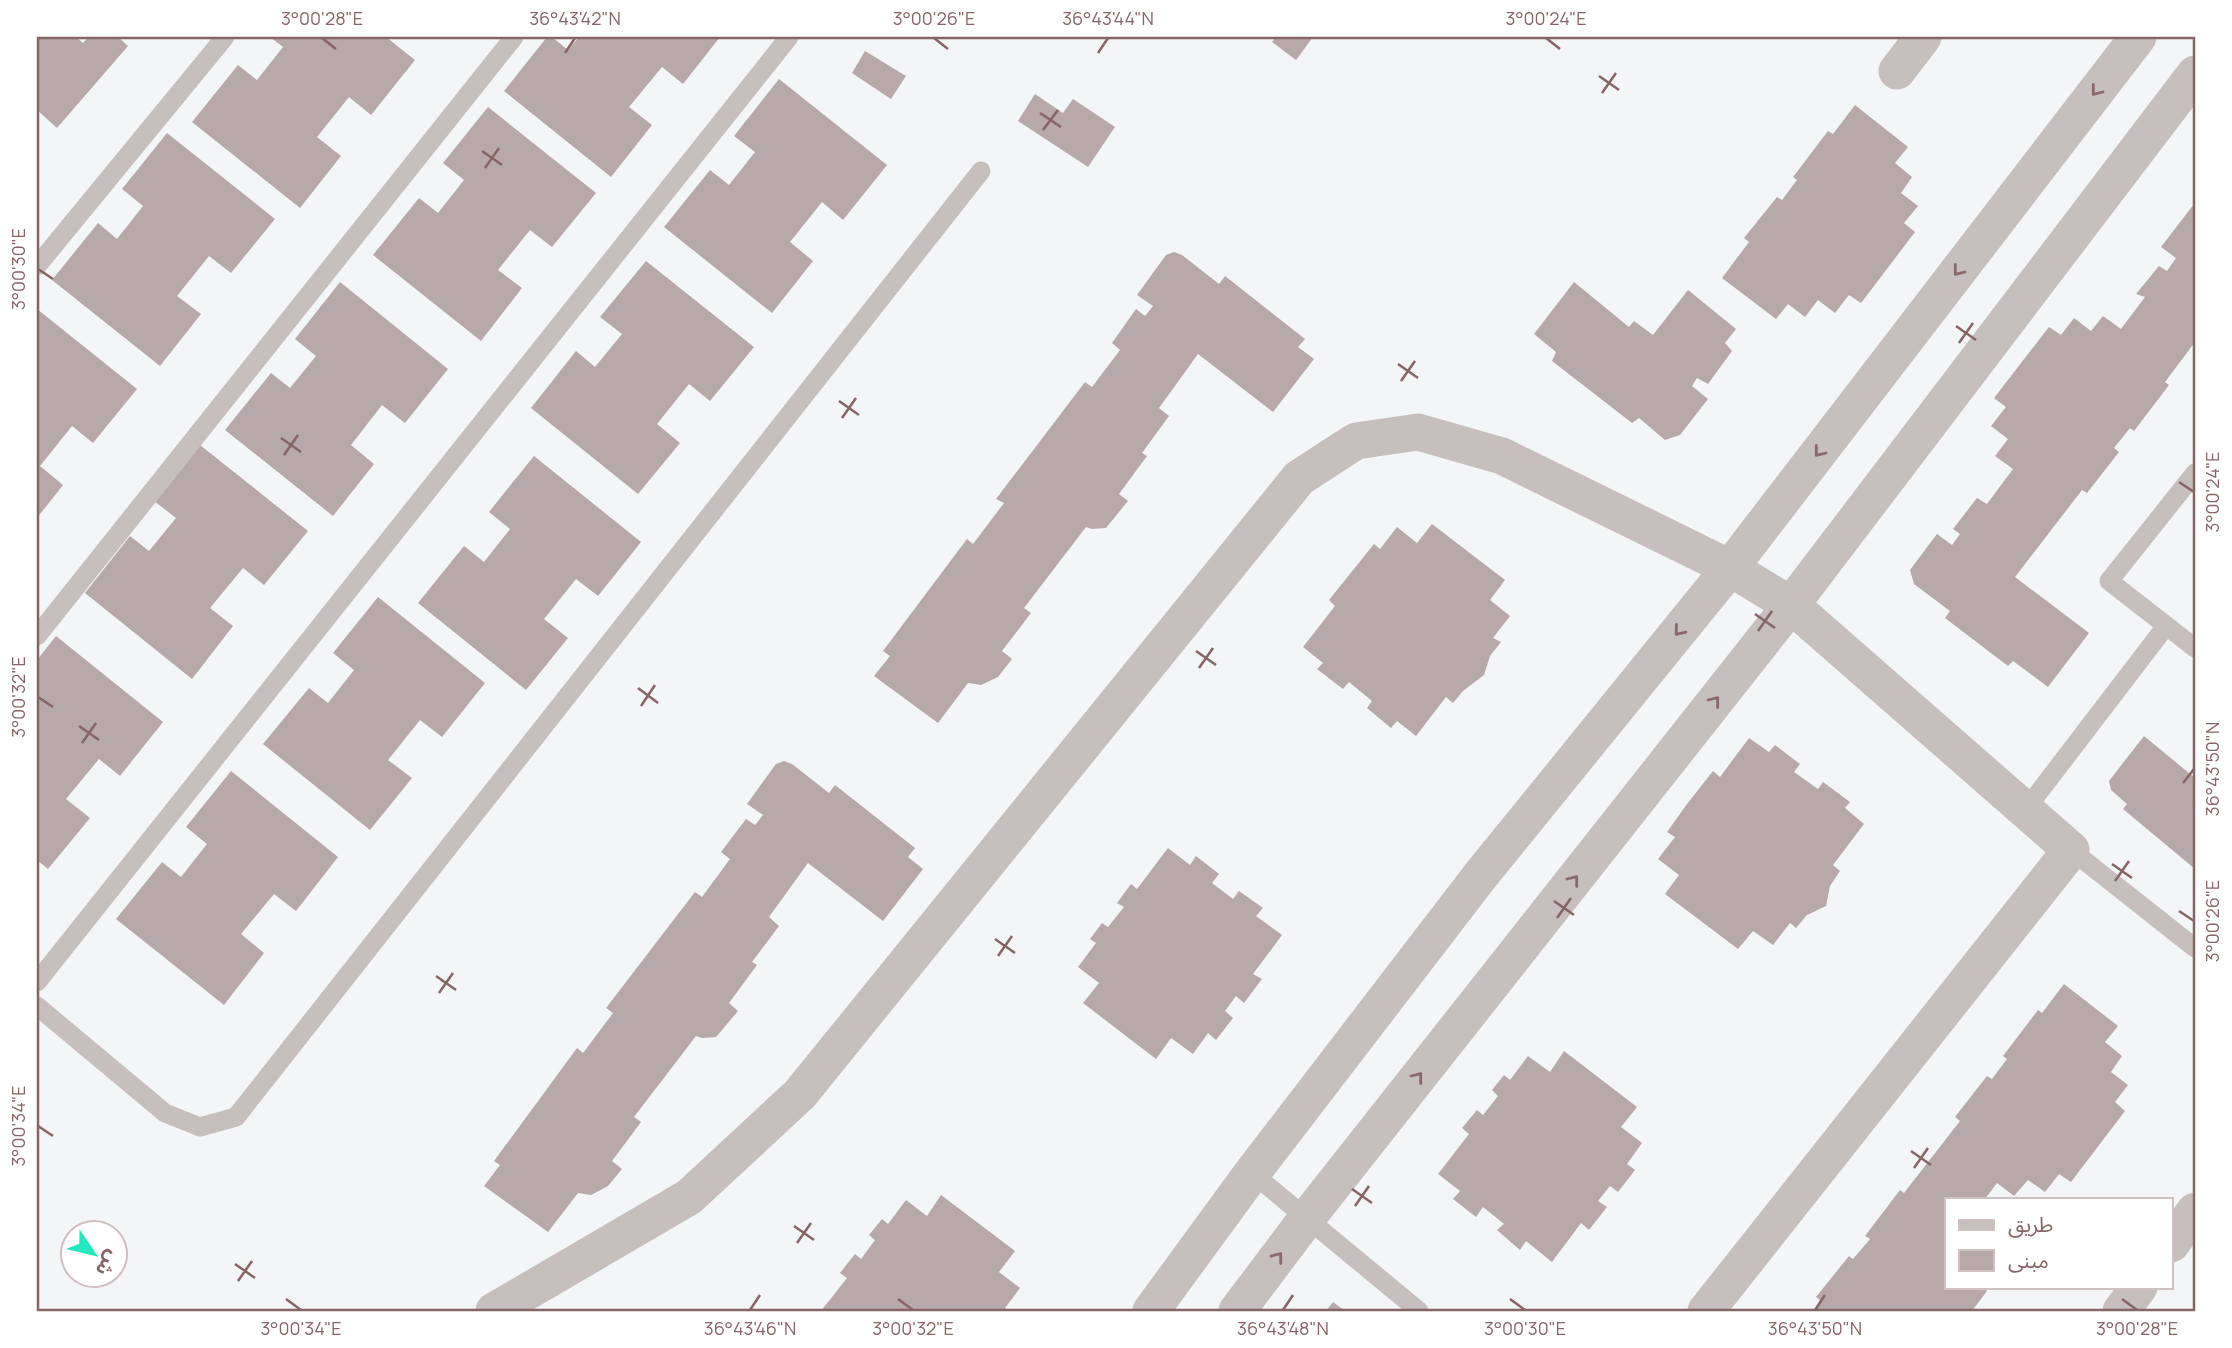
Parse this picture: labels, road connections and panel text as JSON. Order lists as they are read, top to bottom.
{
  "legend": ["طريق", "مبنى"],
  "north": "bottom right",
  "coordinates": [
    "3°00'28\"E",
    "36°43'42\"N",
    "3°00'26\"E",
    "36°43'44\"N",
    "3°00'24\"E",
    "3°00'30\"E",
    "3°00'32\"E",
    "36°43'50\"N",
    "3°00'34\"E",
    "36°43'46\"N",
    "36°43'48\"N"
  ]
}
